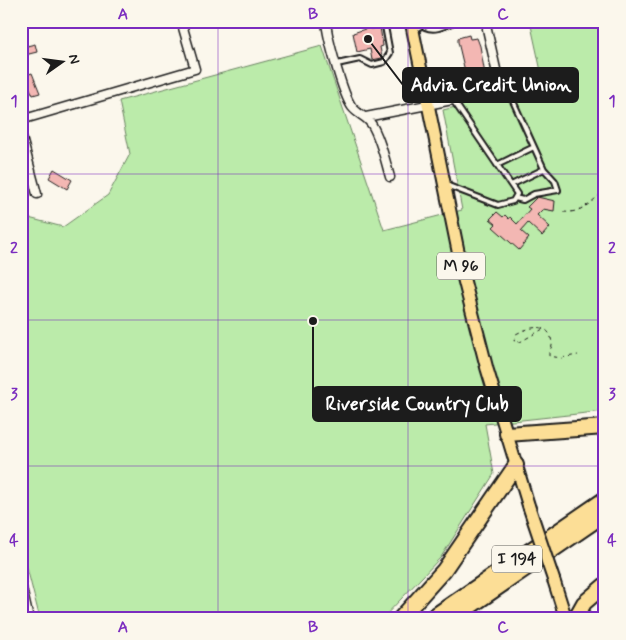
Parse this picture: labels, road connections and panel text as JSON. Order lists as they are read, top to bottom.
{
  "streets": {
    "highway": ["I 194"],
    "main road": ["M 96"]
  },
  "places": ["Advia Credit Union", "Riverside Country Club"],
  "north": "right",
  "grid": {
    "columns": ["A", "B", "C"],
    "rows": [
      "1",
      "2",
      "3",
      "4"
    ]
  }
}
